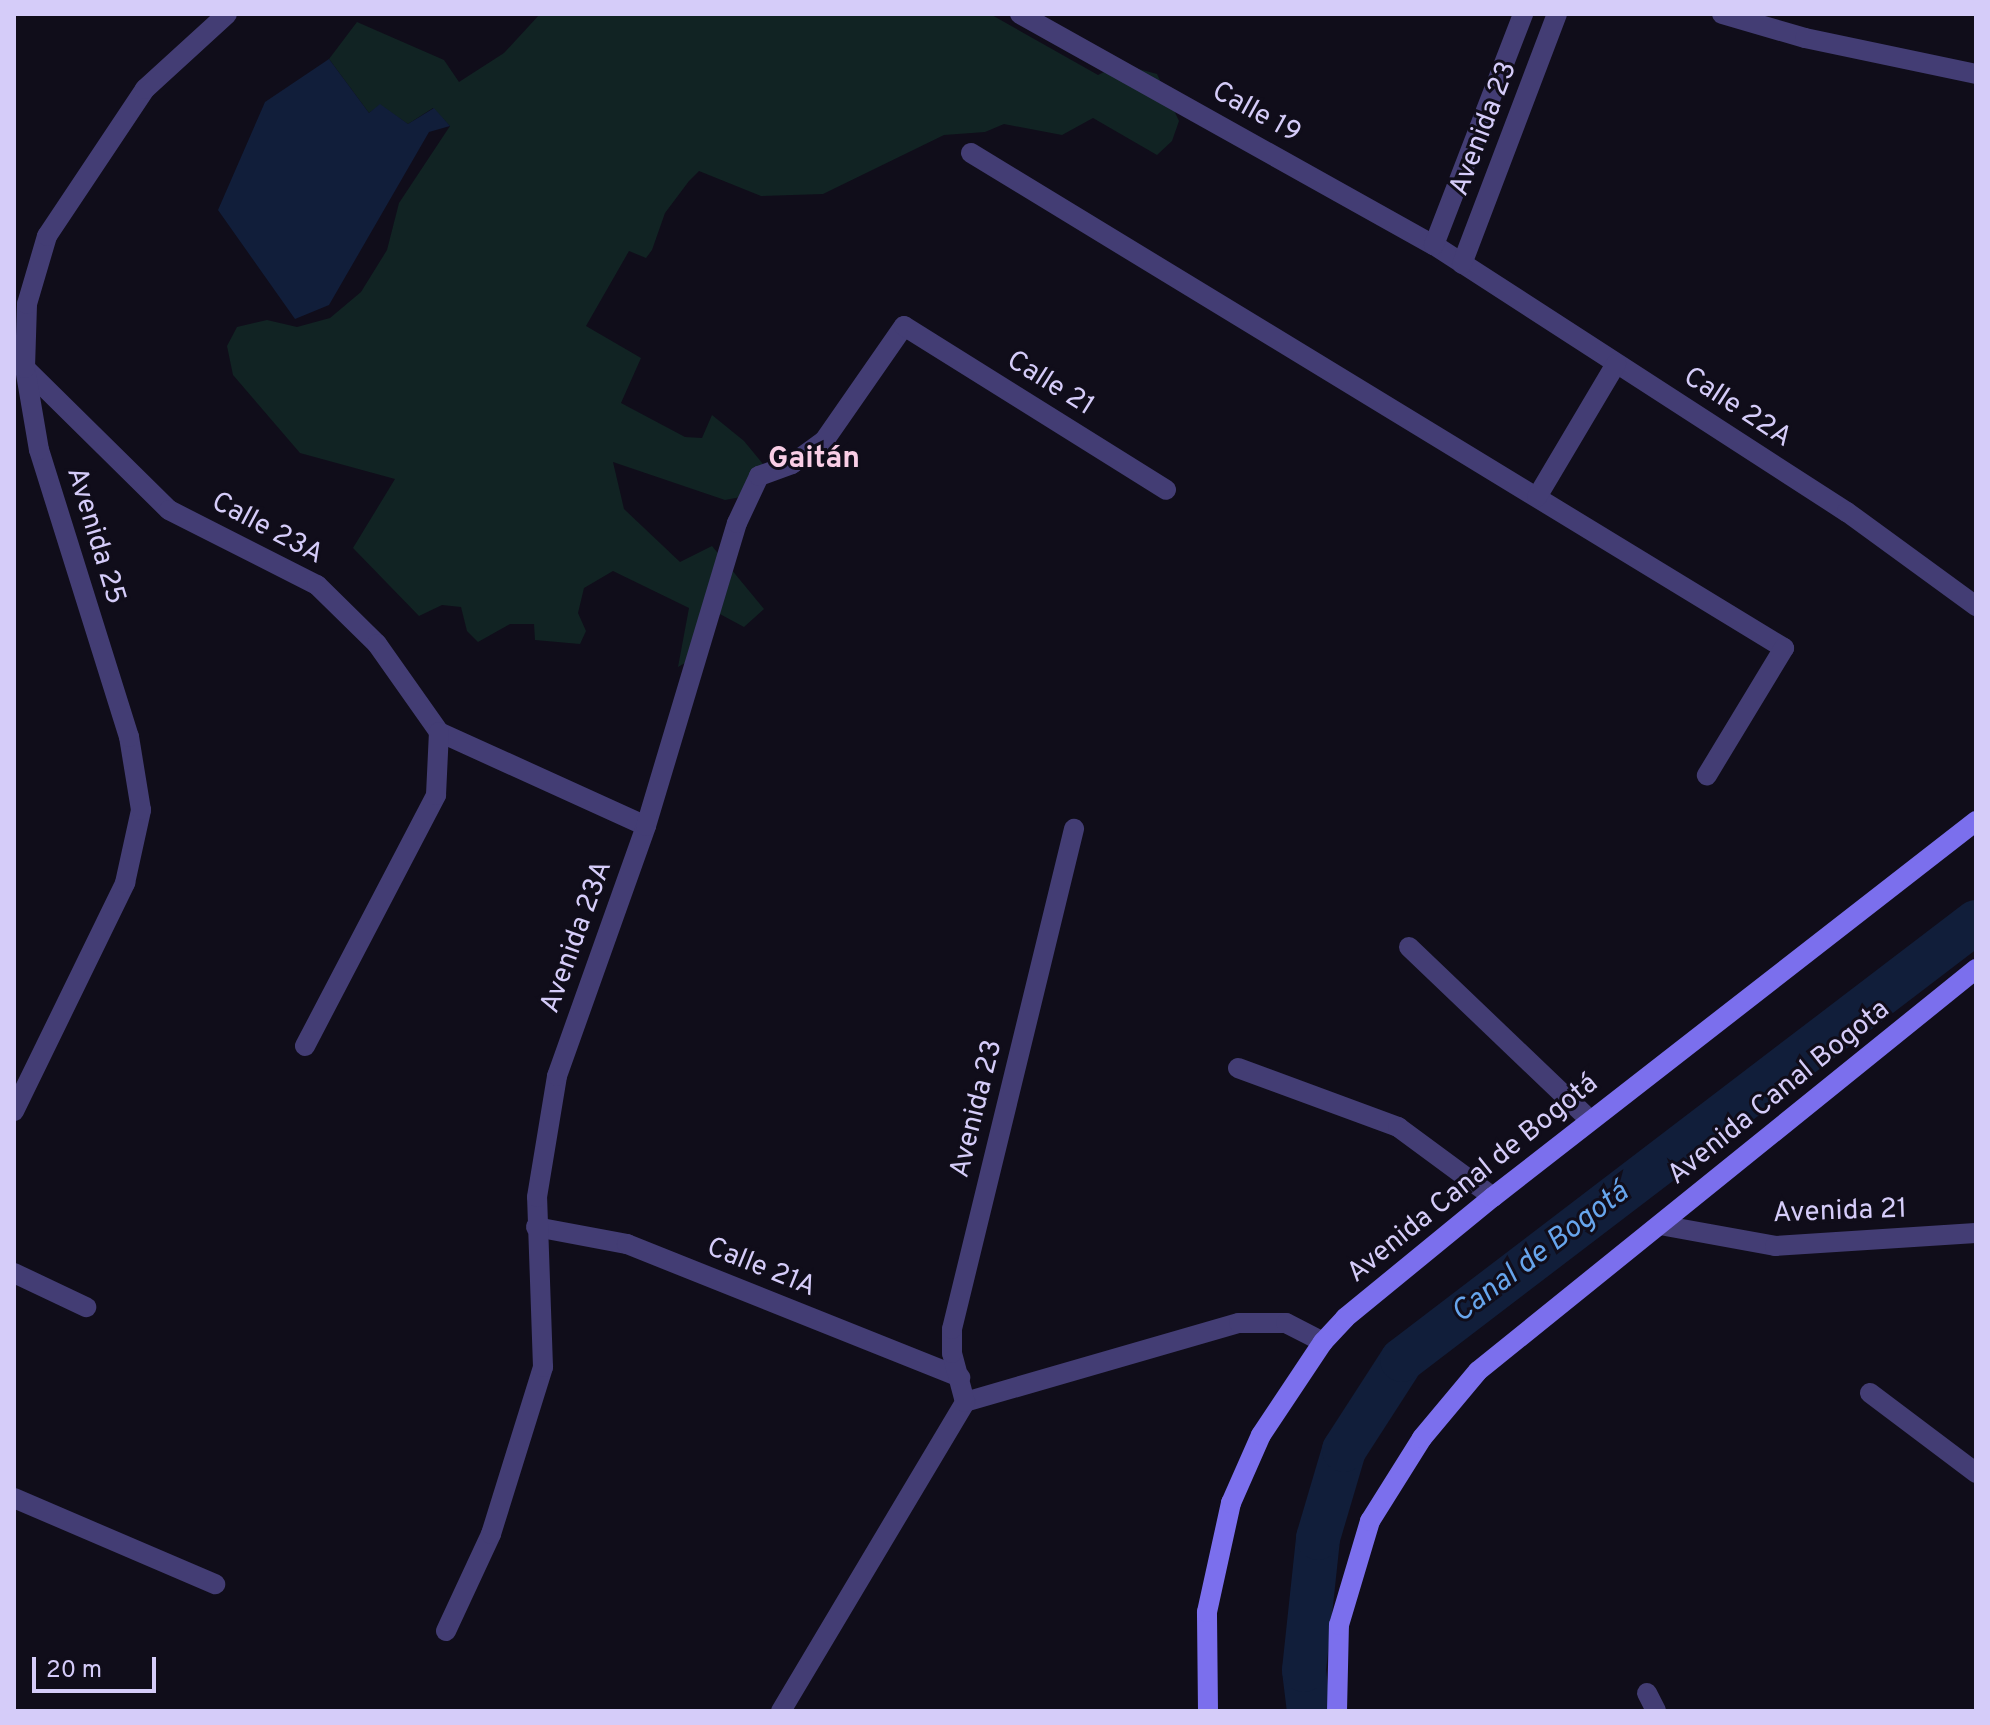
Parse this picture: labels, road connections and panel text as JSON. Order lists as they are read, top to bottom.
{
  "streets": {
    "main road": ["Avenida Canal Bogota", "Avenida Canal de Bogotá"],
    "street": [
      "Calle 19",
      "Avenida 23",
      "Calle 21",
      "Calle 22A",
      "Calle 23A",
      "Avenida 25",
      "Avenida 23A",
      "Avenida 21",
      "Calle 21A"
    ]
  },
  "crossings": [
    ["Calle 19", "Avenida 23"],
    ["Calle 19", "Calle 22A"],
    ["Avenida 23", "Calle 22A"],
    ["Avenida 23", "Calle 21A"],
    ["Calle 21", "Avenida 23A"],
    ["Calle 23A", "Avenida 25"],
    ["Avenida 23A", "Calle 21A"],
    ["Avenida Canal Bogota", "Avenida 21"]
  ],
  "districts": ["Gaitán"],
  "water": ["Canal de Bogotá"],
  "scale_bar": "20 m"
}
